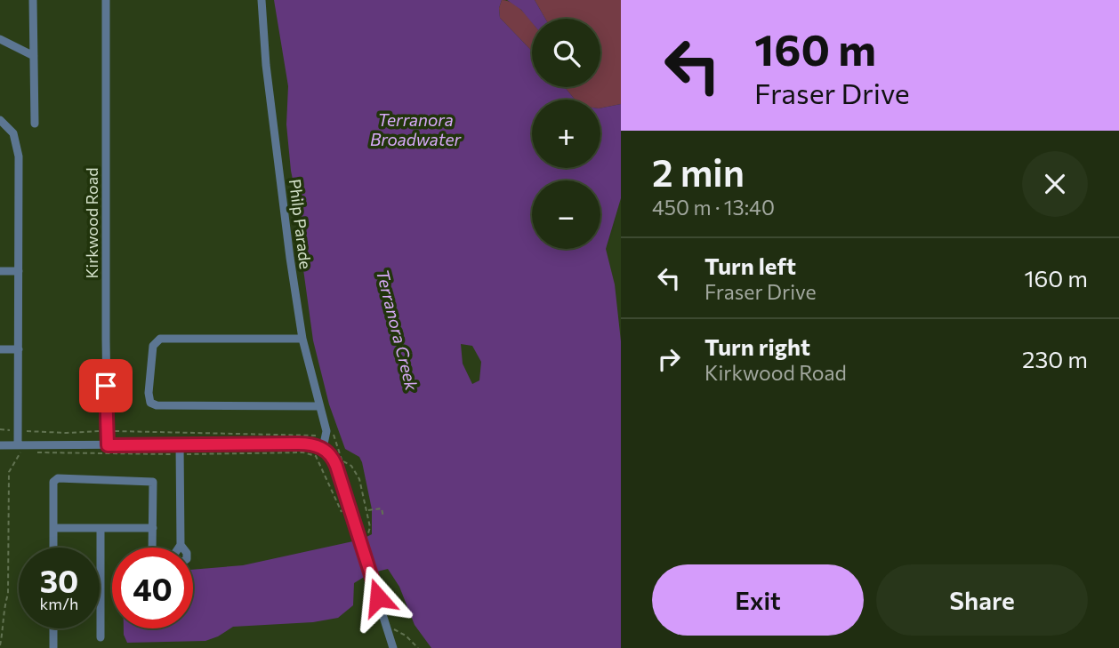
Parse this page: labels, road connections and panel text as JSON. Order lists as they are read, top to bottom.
{
  "streets": {
    "street": ["Kirkwood Road", "Philp Parade"]
  },
  "water": ["Terranora Broadwater", "Terranora Creek"],
  "page": {
    "turn": ["160 m", "Fraser Drive"],
    "map_buttons": ["+", "−"],
    "heading": ["2 min", "450 m · 13:40"],
    "list": [
      {
        "name": "Turn left",
        "note": "Fraser Drive",
        "value": "160 m"
      },
      {
        "name": "Turn right",
        "note": "Kirkwood Road",
        "value": "230 m"
      }
    ],
    "speed": "30 km/h",
    "limit": "40",
    "buttons": ["Exit", "Share"]
  }
}
